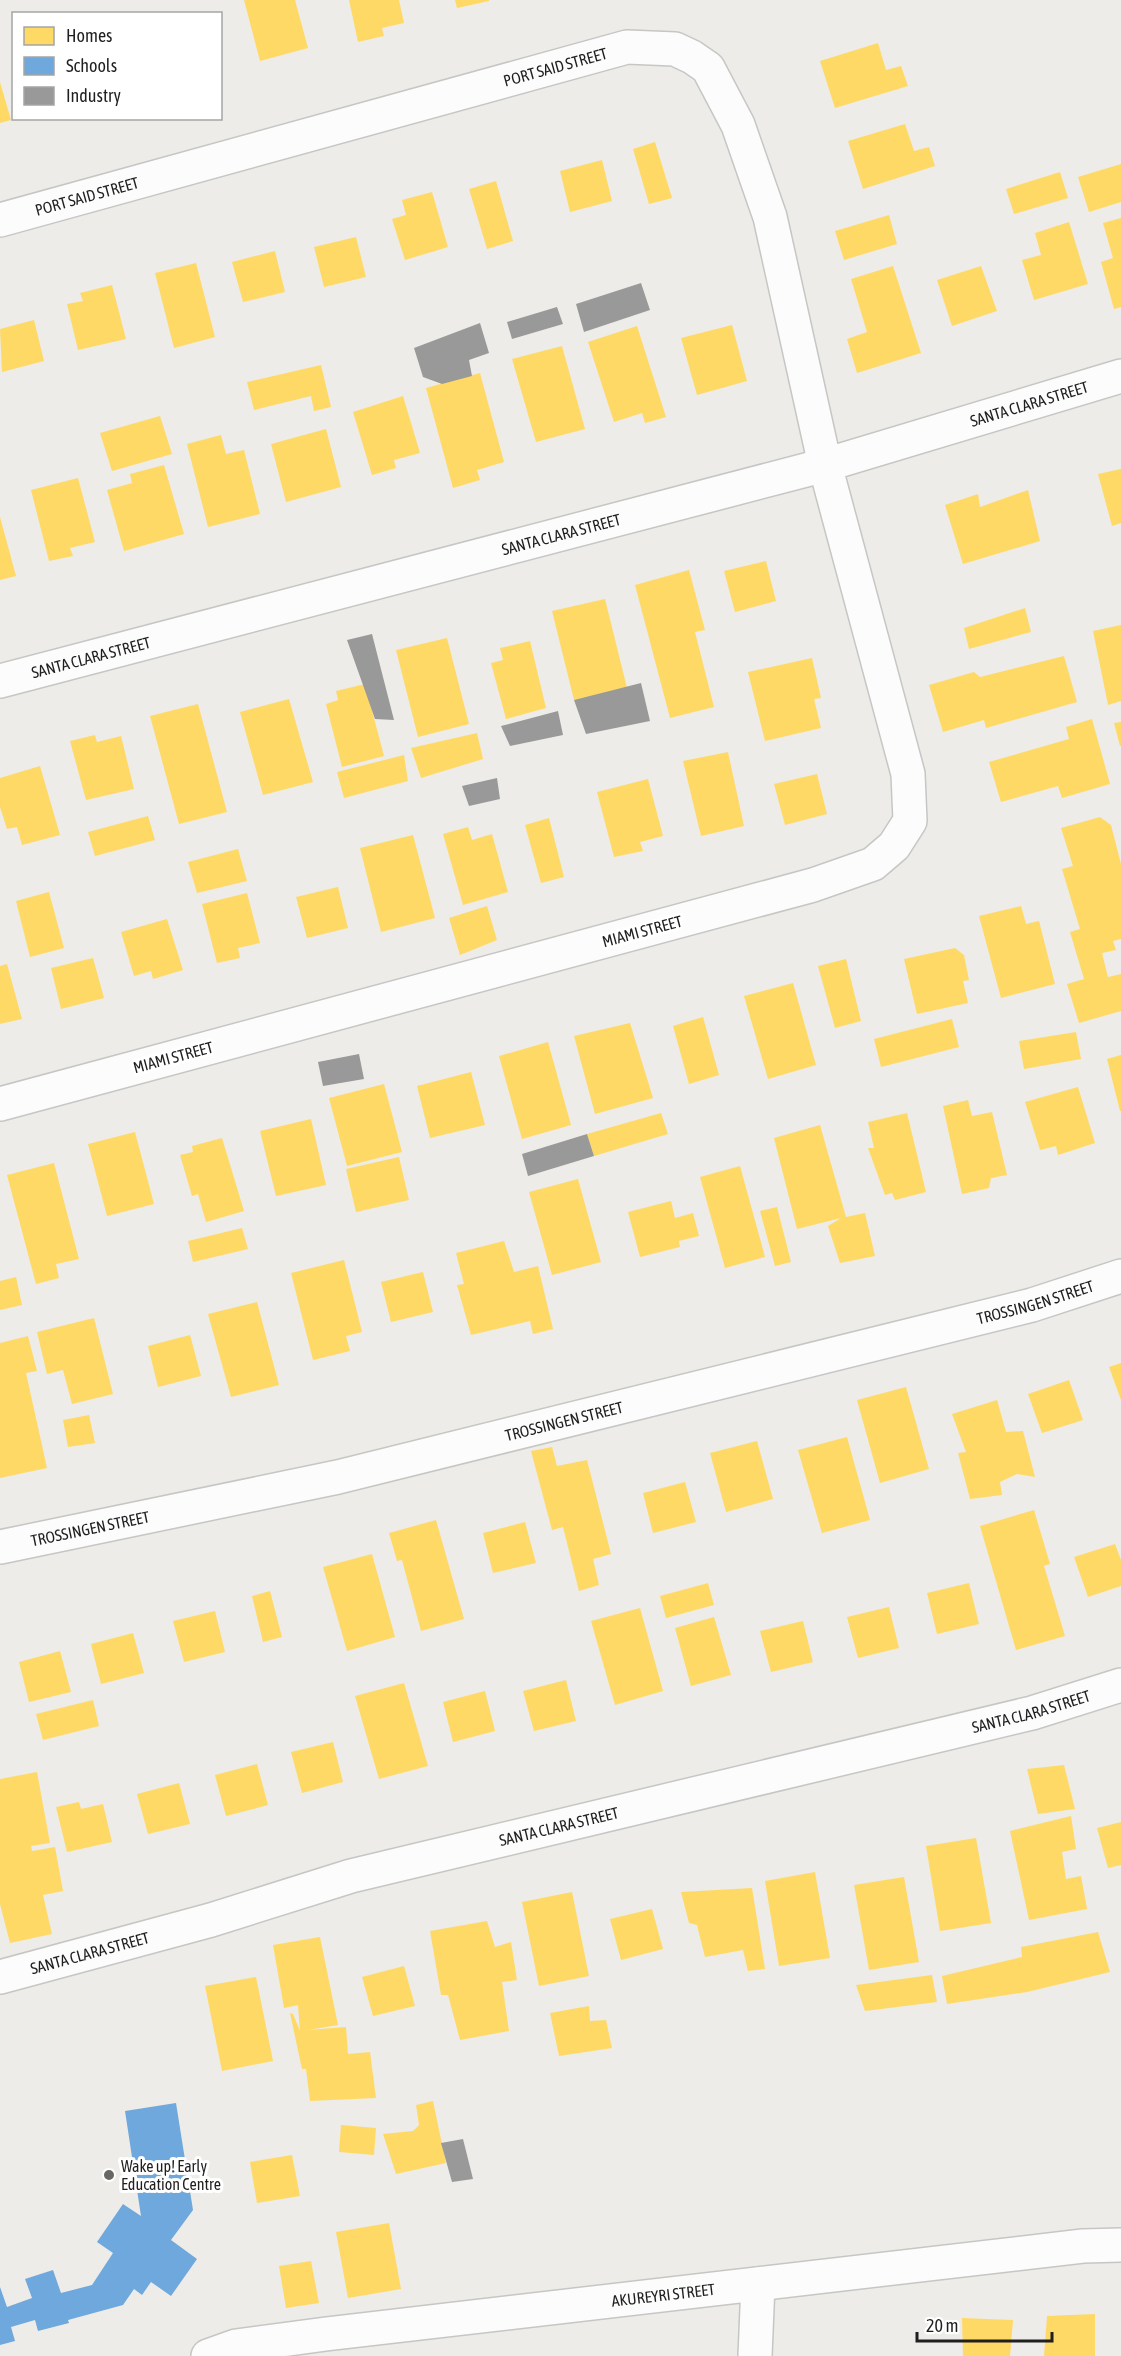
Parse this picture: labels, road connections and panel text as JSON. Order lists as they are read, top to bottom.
{
  "streets": {
    "street": [
      "PORT SAID STREET",
      "SANTA CLARA STREET",
      "MIAMI STREET",
      "TROSSINGEN STREET",
      "AKUREYRI STREET"
    ]
  },
  "crossings": [
    ["PORT SAID STREET", "SANTA CLARA STREET"],
    ["PORT SAID STREET", "MIAMI STREET"],
    ["SANTA CLARA STREET", "MIAMI STREET"]
  ],
  "places": ["Wake up! Early Education Centre"],
  "legend": ["Homes", "Schools", "Industry"],
  "scale_bar": "20 m"
}
